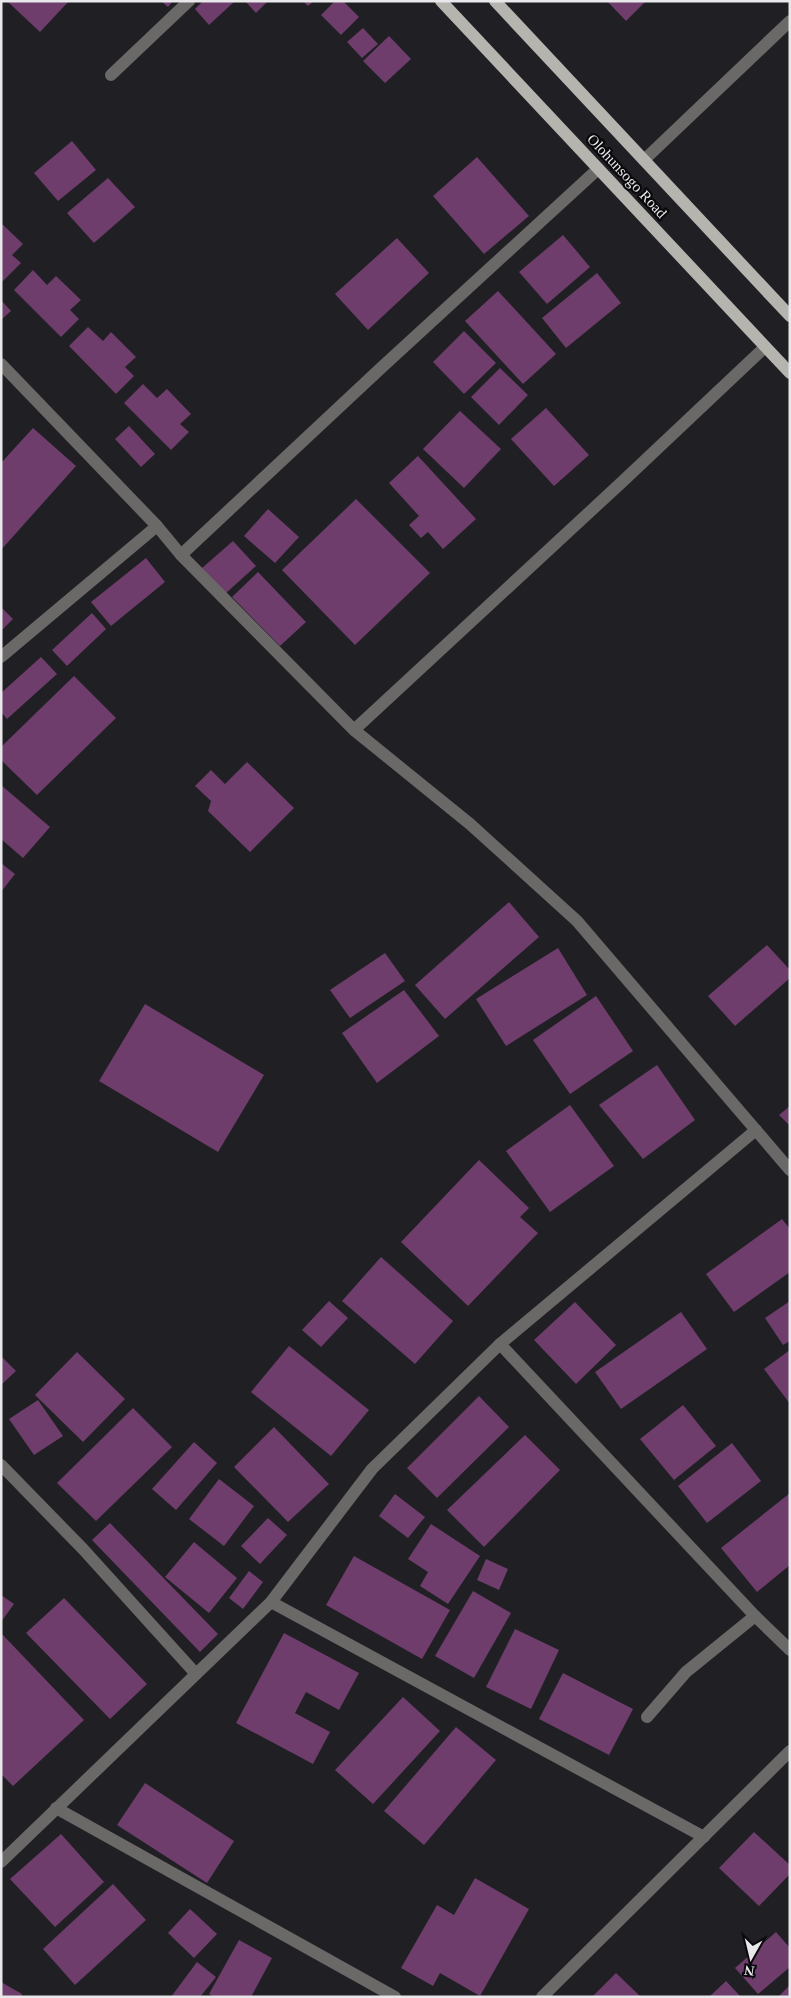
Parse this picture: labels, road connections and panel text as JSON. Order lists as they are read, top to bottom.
{
  "streets": {
    "main road": ["Olohunsogo Road"]
  },
  "north": "bottom"
}
